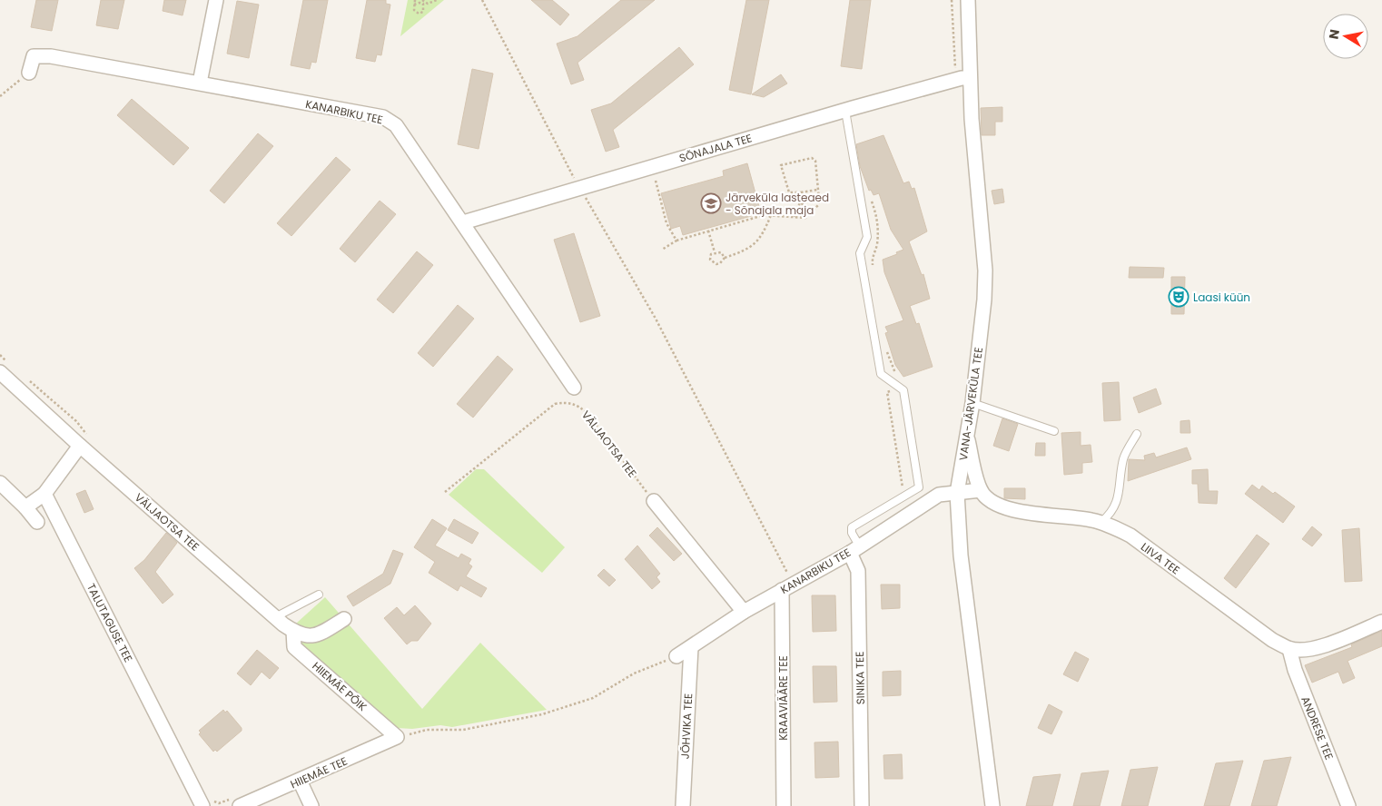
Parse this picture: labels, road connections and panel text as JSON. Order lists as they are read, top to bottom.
{
  "streets": {
    "street": [
      "KANARBIKU TEE",
      "SÕNAJALA TEE",
      "VANA-JÄRVEKÜLA TEE",
      "VÄLJAOTSA TEE",
      "LIIVA TEE",
      "TALUTAGUSE TEE",
      "SINIKA TEE",
      "HIIEMÄE PÕIK",
      "KRAAVIÄÄRE TEE",
      "JÕHVIKA TEE",
      "ANDRESE TEE",
      "HIIEMÄE TEE"
    ]
  },
  "crossings": [
    ["KANARBIKU TEE", "SÕNAJALA TEE"],
    ["KANARBIKU TEE", "VANA-JÄRVEKÜLA TEE"],
    ["KANARBIKU TEE", "LIIVA TEE"],
    ["KANARBIKU TEE", "SINIKA TEE"],
    ["KANARBIKU TEE", "KRAAVIÄÄRE TEE"],
    ["KANARBIKU TEE", "JÕHVIKA TEE"],
    ["SÕNAJALA TEE", "VANA-JÄRVEKÜLA TEE"],
    ["VÄLJAOTSA TEE", "HIIEMÄE PÕIK"],
    ["LIIVA TEE", "ANDRESE TEE"],
    ["HIIEMÄE PÕIK", "HIIEMÄE TEE"]
  ],
  "places": {
    "school or university": ["Järveküla lasteaed - Sõnajala maja"],
    "theatre": ["Laasi küün"]
  },
  "north": "left"
}
